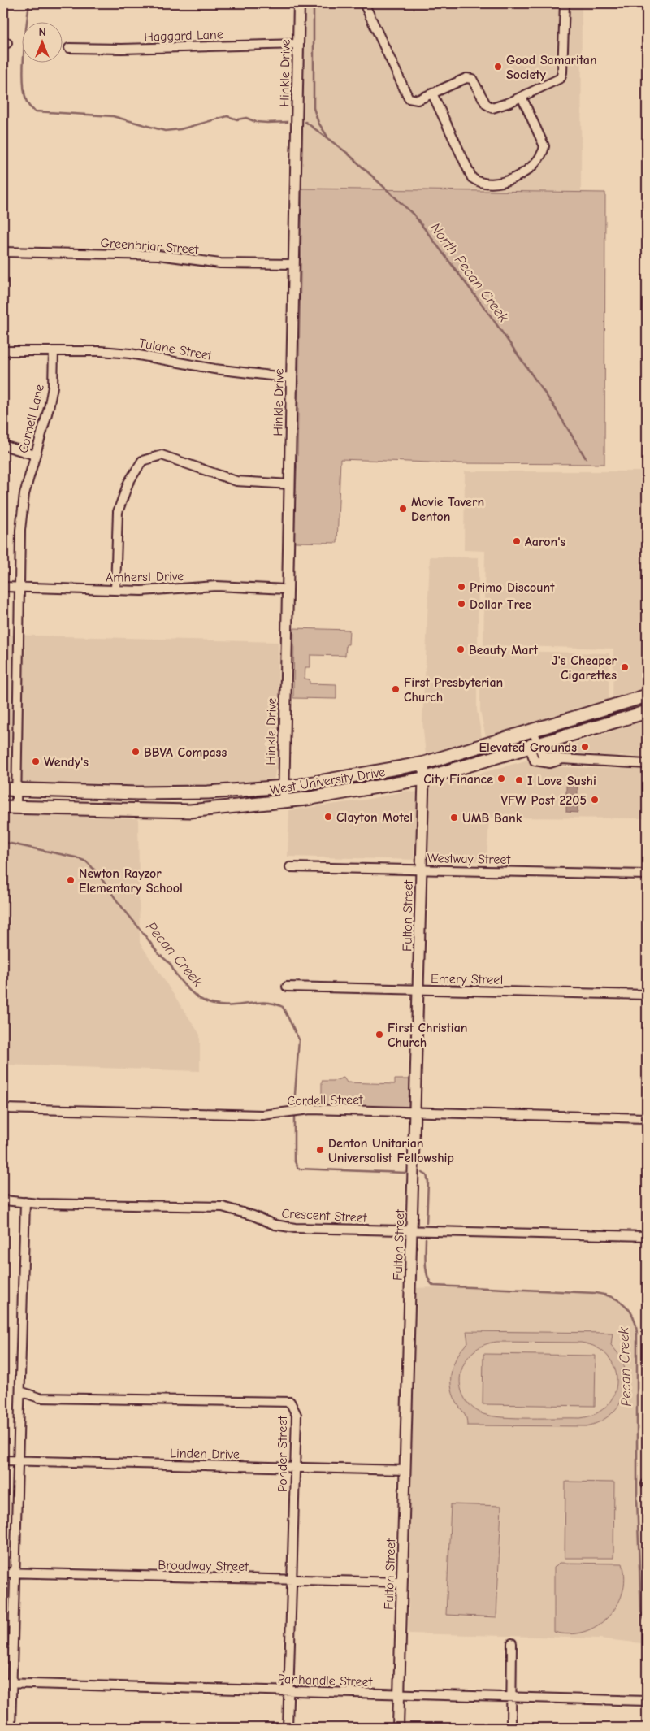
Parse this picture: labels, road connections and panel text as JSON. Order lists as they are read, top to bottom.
{
  "streets": {
    "main road": ["West University Drive"],
    "street": [
      "Haggard Lane",
      "Hinkle Drive",
      "Greenbriar Street",
      "Tulane Street",
      "Cornell Lane",
      "Amherst Drive",
      "Westway Street",
      "Fulton Street",
      "Emery Street",
      "Cordell Street",
      "Crescent Street",
      "Linden Drive",
      "Ponder Street",
      "Broadway Street",
      "Panhandle Street"
    ]
  },
  "crossings": [
    ["Haggard Lane", "Hinkle Drive"],
    ["Hinkle Drive", "Greenbriar Street"],
    ["Hinkle Drive", "Tulane Street"],
    ["Hinkle Drive", "Amherst Drive"],
    ["Hinkle Drive", "West University Drive"],
    ["Tulane Street", "Cornell Lane"],
    ["Cornell Lane", "Amherst Drive"],
    ["Cornell Lane", "West University Drive"],
    ["West University Drive", "Fulton Street"],
    ["Westway Street", "Fulton Street"],
    ["Fulton Street", "Emery Street"],
    ["Fulton Street", "Cordell Street"],
    ["Fulton Street", "Crescent Street"],
    ["Fulton Street", "Linden Drive"],
    ["Fulton Street", "Broadway Street"],
    ["Fulton Street", "Panhandle Street"],
    ["Linden Drive", "Ponder Street"],
    ["Ponder Street", "Broadway Street"],
    ["Ponder Street", "Panhandle Street"]
  ],
  "water": ["North Pecan Creek", "Pecan Creek"],
  "places": [
    "Good Samaritan Society",
    "Movie Tavern Denton",
    "Aaron's",
    "Primo Discount",
    "Dollar Tree",
    "Beauty Mart",
    "J's Cheaper Cigarettes",
    "First Presbyterian Church",
    "Elevated Grounds",
    "BBVA Compass",
    "Wendy's",
    "City Finance",
    "I Love Sushi",
    "VFW Post 2205",
    "Clayton Motel",
    "UMB Bank",
    "Newton Rayzor Elementary School",
    "First Christian Church",
    "Denton Unitarian Universalist Fellowship"
  ],
  "north": "top"
}
